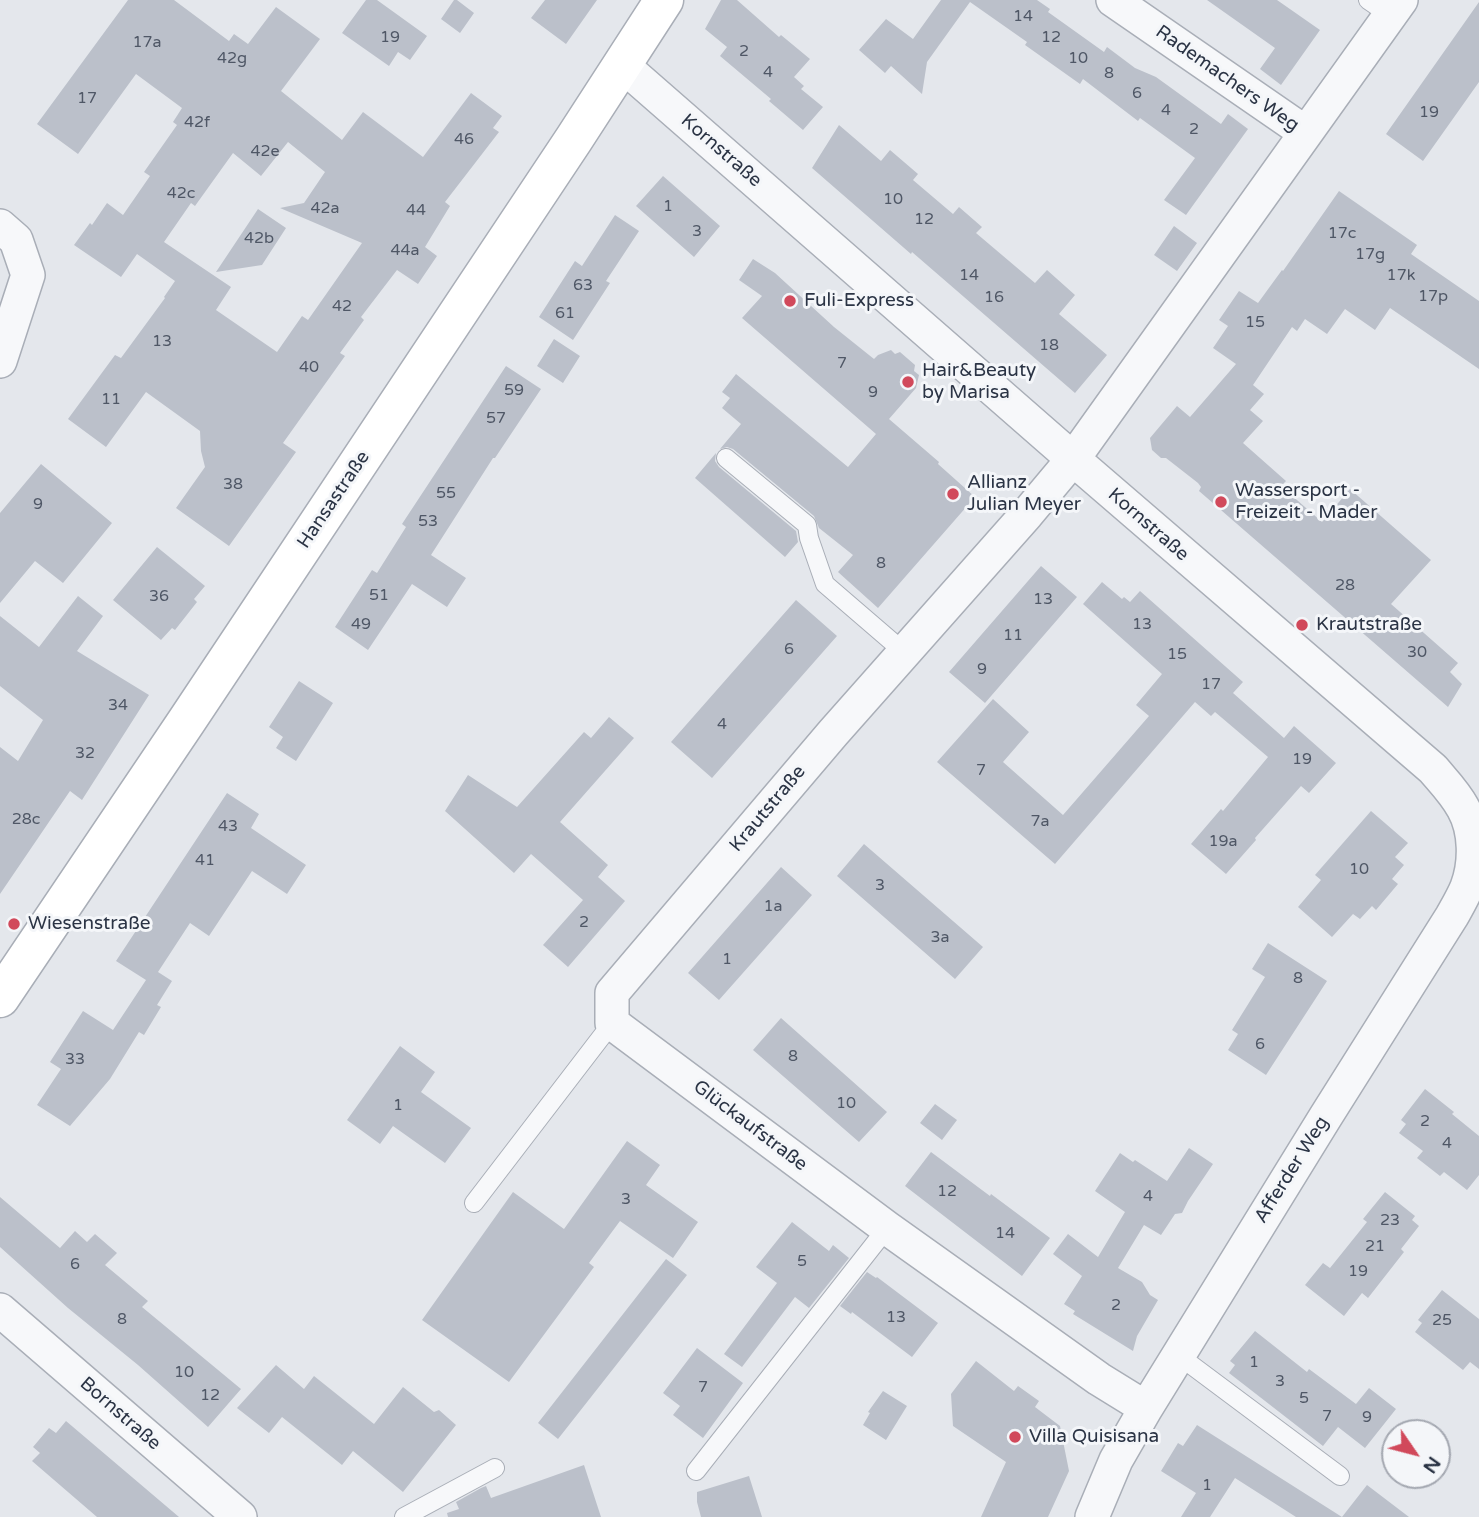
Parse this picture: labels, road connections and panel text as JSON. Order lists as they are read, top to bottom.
{
  "streets": {
    "main road": ["Hansastraße"],
    "street": [
      "Rademachers Weg",
      "Kornstraße",
      "Krautstraße",
      "Glückaufstraße",
      "Afferder Weg",
      "Bornstraße"
    ]
  },
  "crossings": [
    ["Rademachers Weg", "Krautstraße"],
    ["Kornstraße", "Hansastraße"],
    ["Kornstraße", "Krautstraße"],
    ["Kornstraße", "Afferder Weg"],
    ["Krautstraße", "Glückaufstraße"],
    ["Glückaufstraße", "Afferder Weg"]
  ],
  "places": [
    "Fuli-Express",
    "Hair&Beauty by Marisa",
    "Allianz Julian Meyer",
    "Wassersport - Freizeit - Mader",
    "Krautstraße",
    "Wiesenstraße",
    "Villa Quisisana"
  ],
  "house_numbers": [
    "14",
    "19",
    "12",
    "17a",
    "2",
    "42g",
    "10",
    "4",
    "8",
    "6",
    "17",
    "4",
    "19",
    "42f",
    "2",
    "46",
    "42e",
    "42c",
    "10",
    "1",
    "42a",
    "44",
    "12",
    "3",
    "17c",
    "42b",
    "44a",
    "17g",
    "14",
    "17k",
    "63",
    "17p",
    "16",
    "42",
    "61",
    "15",
    "13",
    "18",
    "7",
    "40",
    "59",
    "9",
    "11",
    "57",
    "38",
    "55",
    "9",
    "53",
    "8",
    "28",
    "51",
    "36",
    "13",
    "49",
    "13",
    "11",
    "6",
    "30",
    "15",
    "9",
    "17",
    "34",
    "4",
    "32",
    "19",
    "7",
    "28c",
    "7a",
    "43",
    "19a",
    "41",
    "10",
    "3",
    "1a",
    "2",
    "3a",
    "1",
    "8",
    "6",
    "8",
    "33",
    "10",
    "1",
    "2",
    "4",
    "12",
    "4",
    "3",
    "23",
    "14",
    "21",
    "5",
    "6",
    "19",
    "2",
    "13",
    "8",
    "25",
    "1",
    "10",
    "3",
    "7",
    "12",
    "5",
    "7",
    "9",
    "1"
  ],
  "north": "bottom right"
}
